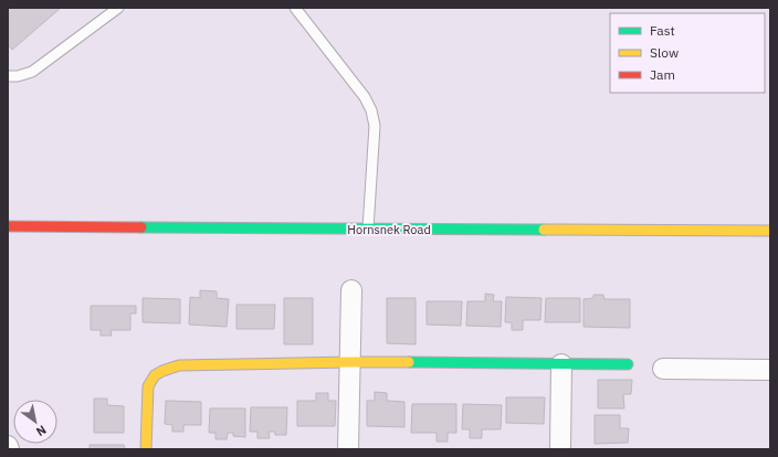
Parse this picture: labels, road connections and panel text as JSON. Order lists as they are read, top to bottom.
{
  "streets": {
    "main road": ["Hornsnek Road"]
  },
  "legend": ["Fast", "Slow", "Jam"],
  "north": "bottom right"
}
